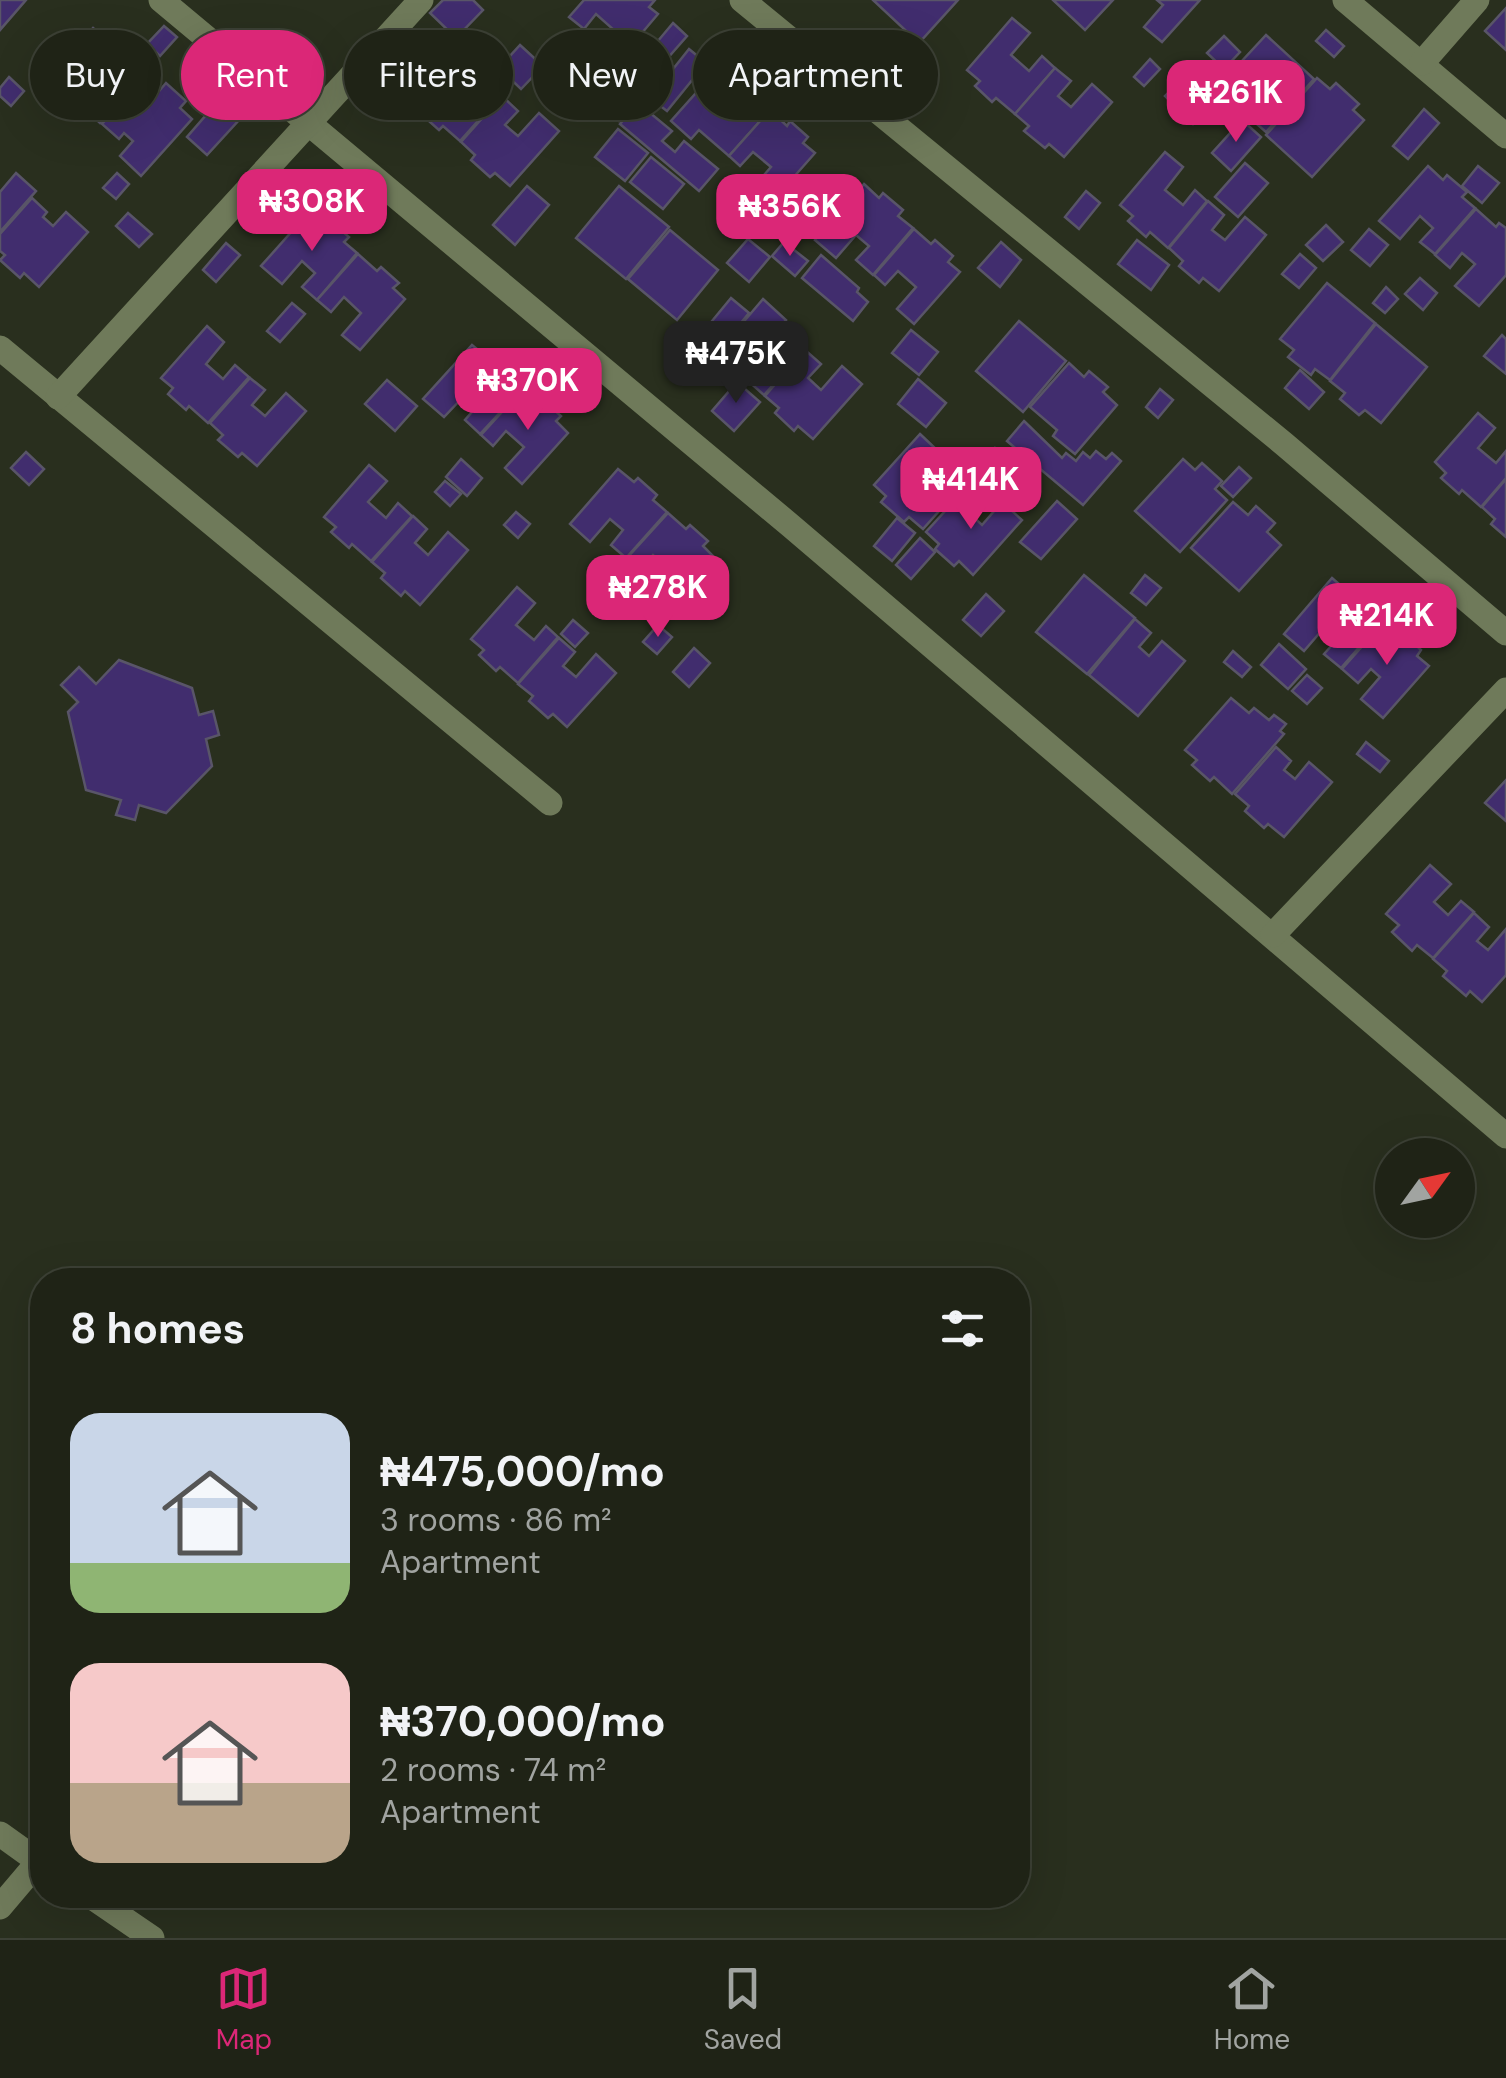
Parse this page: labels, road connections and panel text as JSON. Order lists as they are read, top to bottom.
{
  "north": "top right",
  "page": {
    "chip": [
      "Buy",
      "Rent",
      "Filters",
      "New",
      "Apartment"
    ],
    "price": [
      "₦261K",
      "₦308K",
      "₦356K",
      "₦475K",
      "₦370K",
      "₦414K",
      "₦278K",
      "₦214K"
    ],
    "heading": "8 homes",
    "list": [
      {
        "name": "₦475,000/mo",
        "note": "3 rooms · 86 m² · Apartment"
      },
      {
        "name": "₦370,000/mo",
        "note": "2 rooms · 74 m² · Apartment"
      }
    ],
    "tabs": ["Map", "Saved", "Home"]
  }
}
